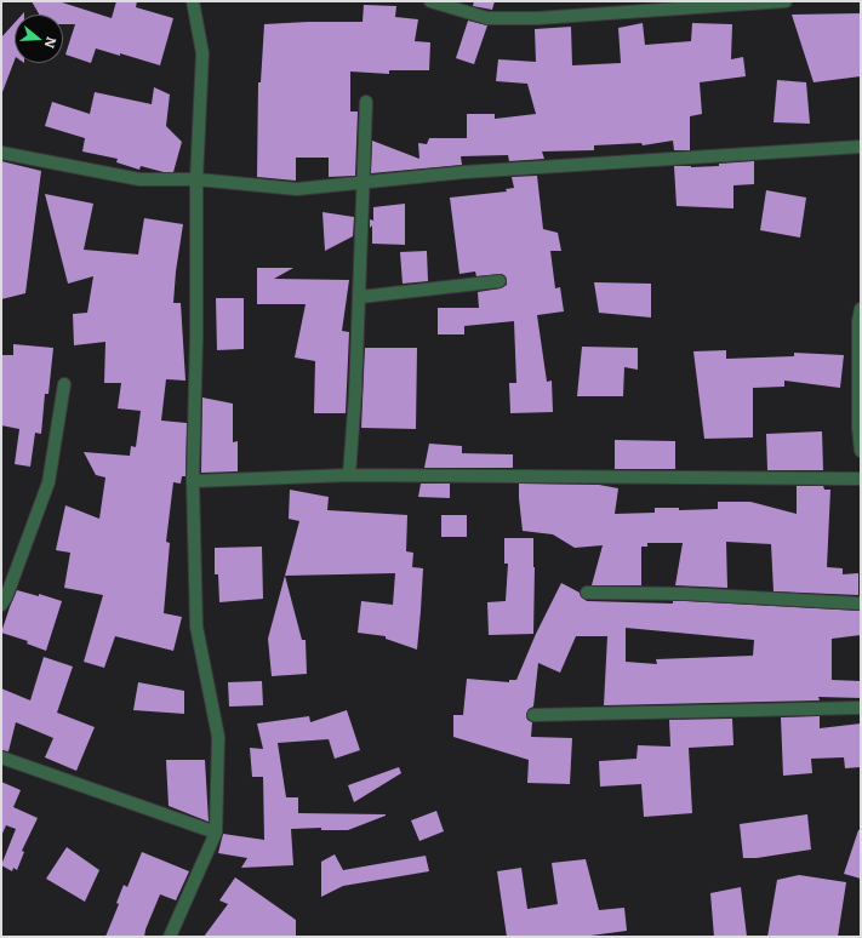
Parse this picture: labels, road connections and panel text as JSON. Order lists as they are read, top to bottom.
{
  "north": "right"
}
